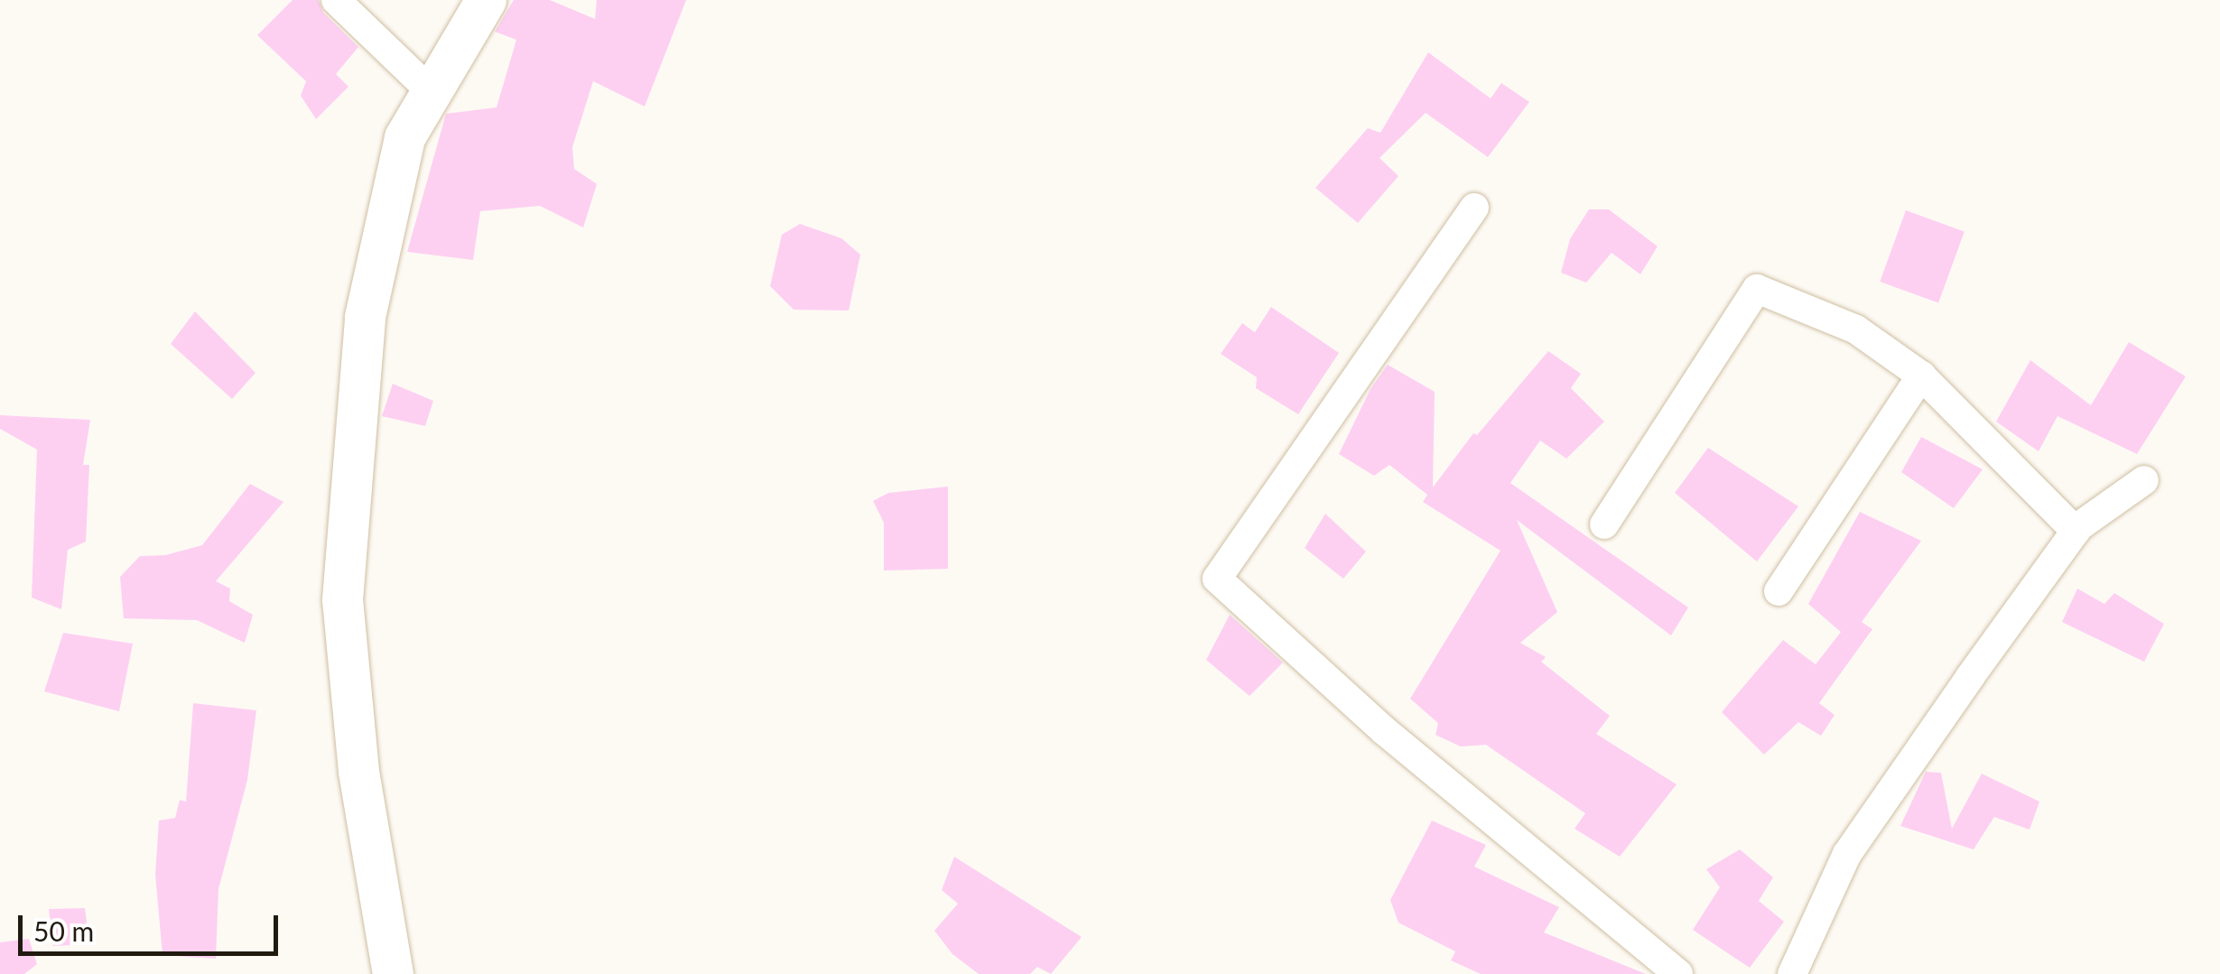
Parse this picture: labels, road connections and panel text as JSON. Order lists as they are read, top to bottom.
{
  "scale_bar": "50 m"
}
